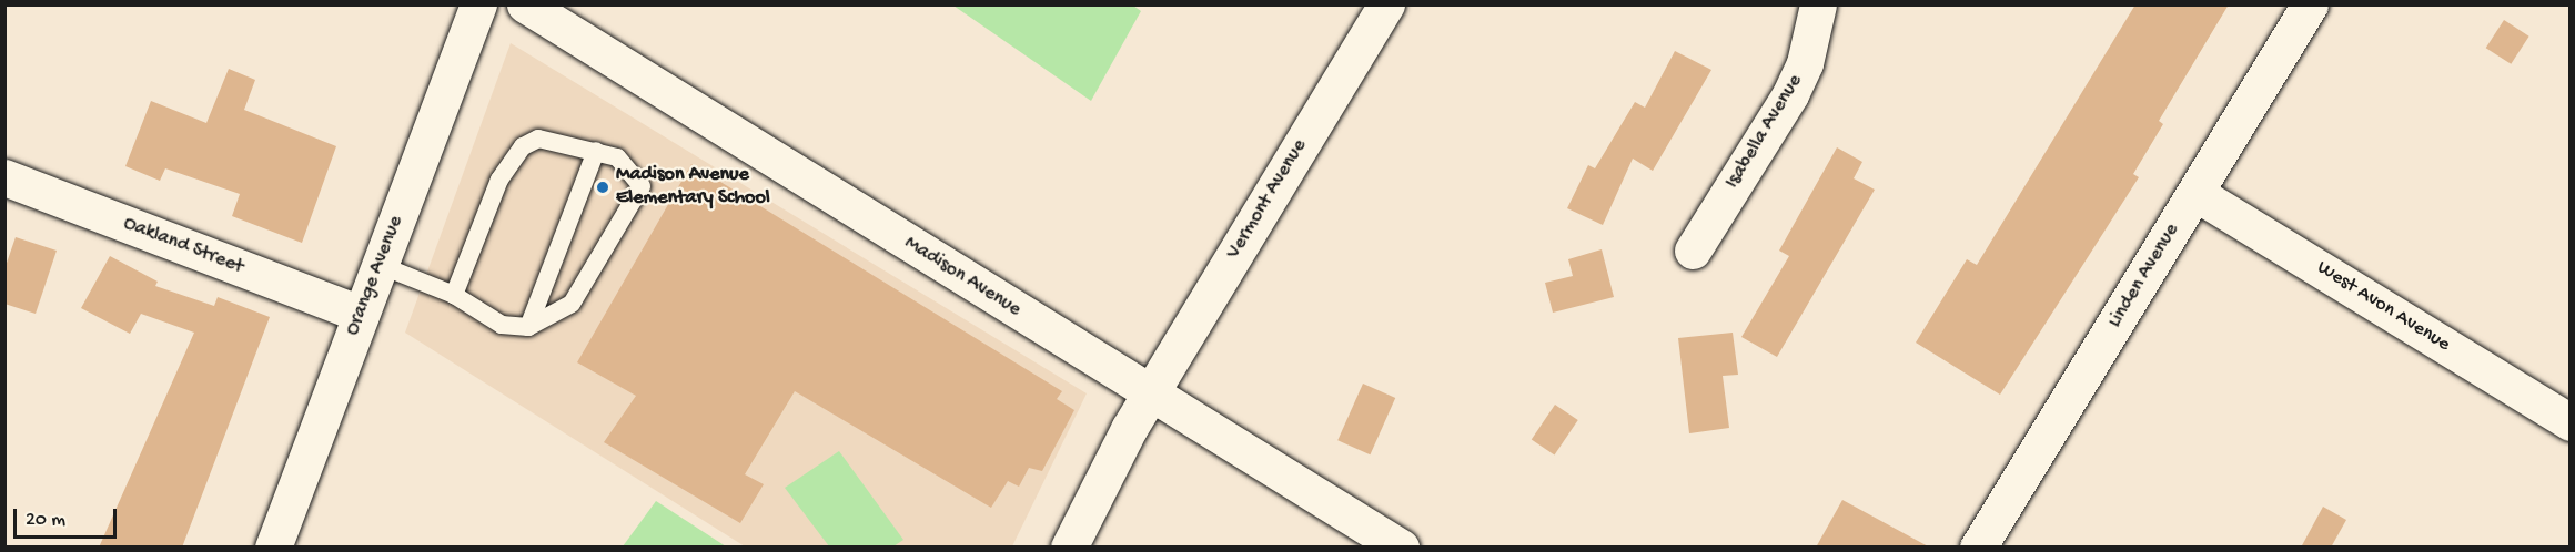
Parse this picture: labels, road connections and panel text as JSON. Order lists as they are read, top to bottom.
{
  "streets": {
    "street": [
      "Isabella Avenue",
      "Vermont Avenue",
      "Oakland Street",
      "Orange Avenue",
      "Linden Avenue",
      "Madison Avenue",
      "West Avon Avenue"
    ]
  },
  "crossings": [
    ["Vermont Avenue", "Madison Avenue"],
    ["Oakland Street", "Orange Avenue"],
    ["Linden Avenue", "West Avon Avenue"]
  ],
  "places": ["Madison Avenue Elementary School"],
  "scale_bar": "20 m"
}
